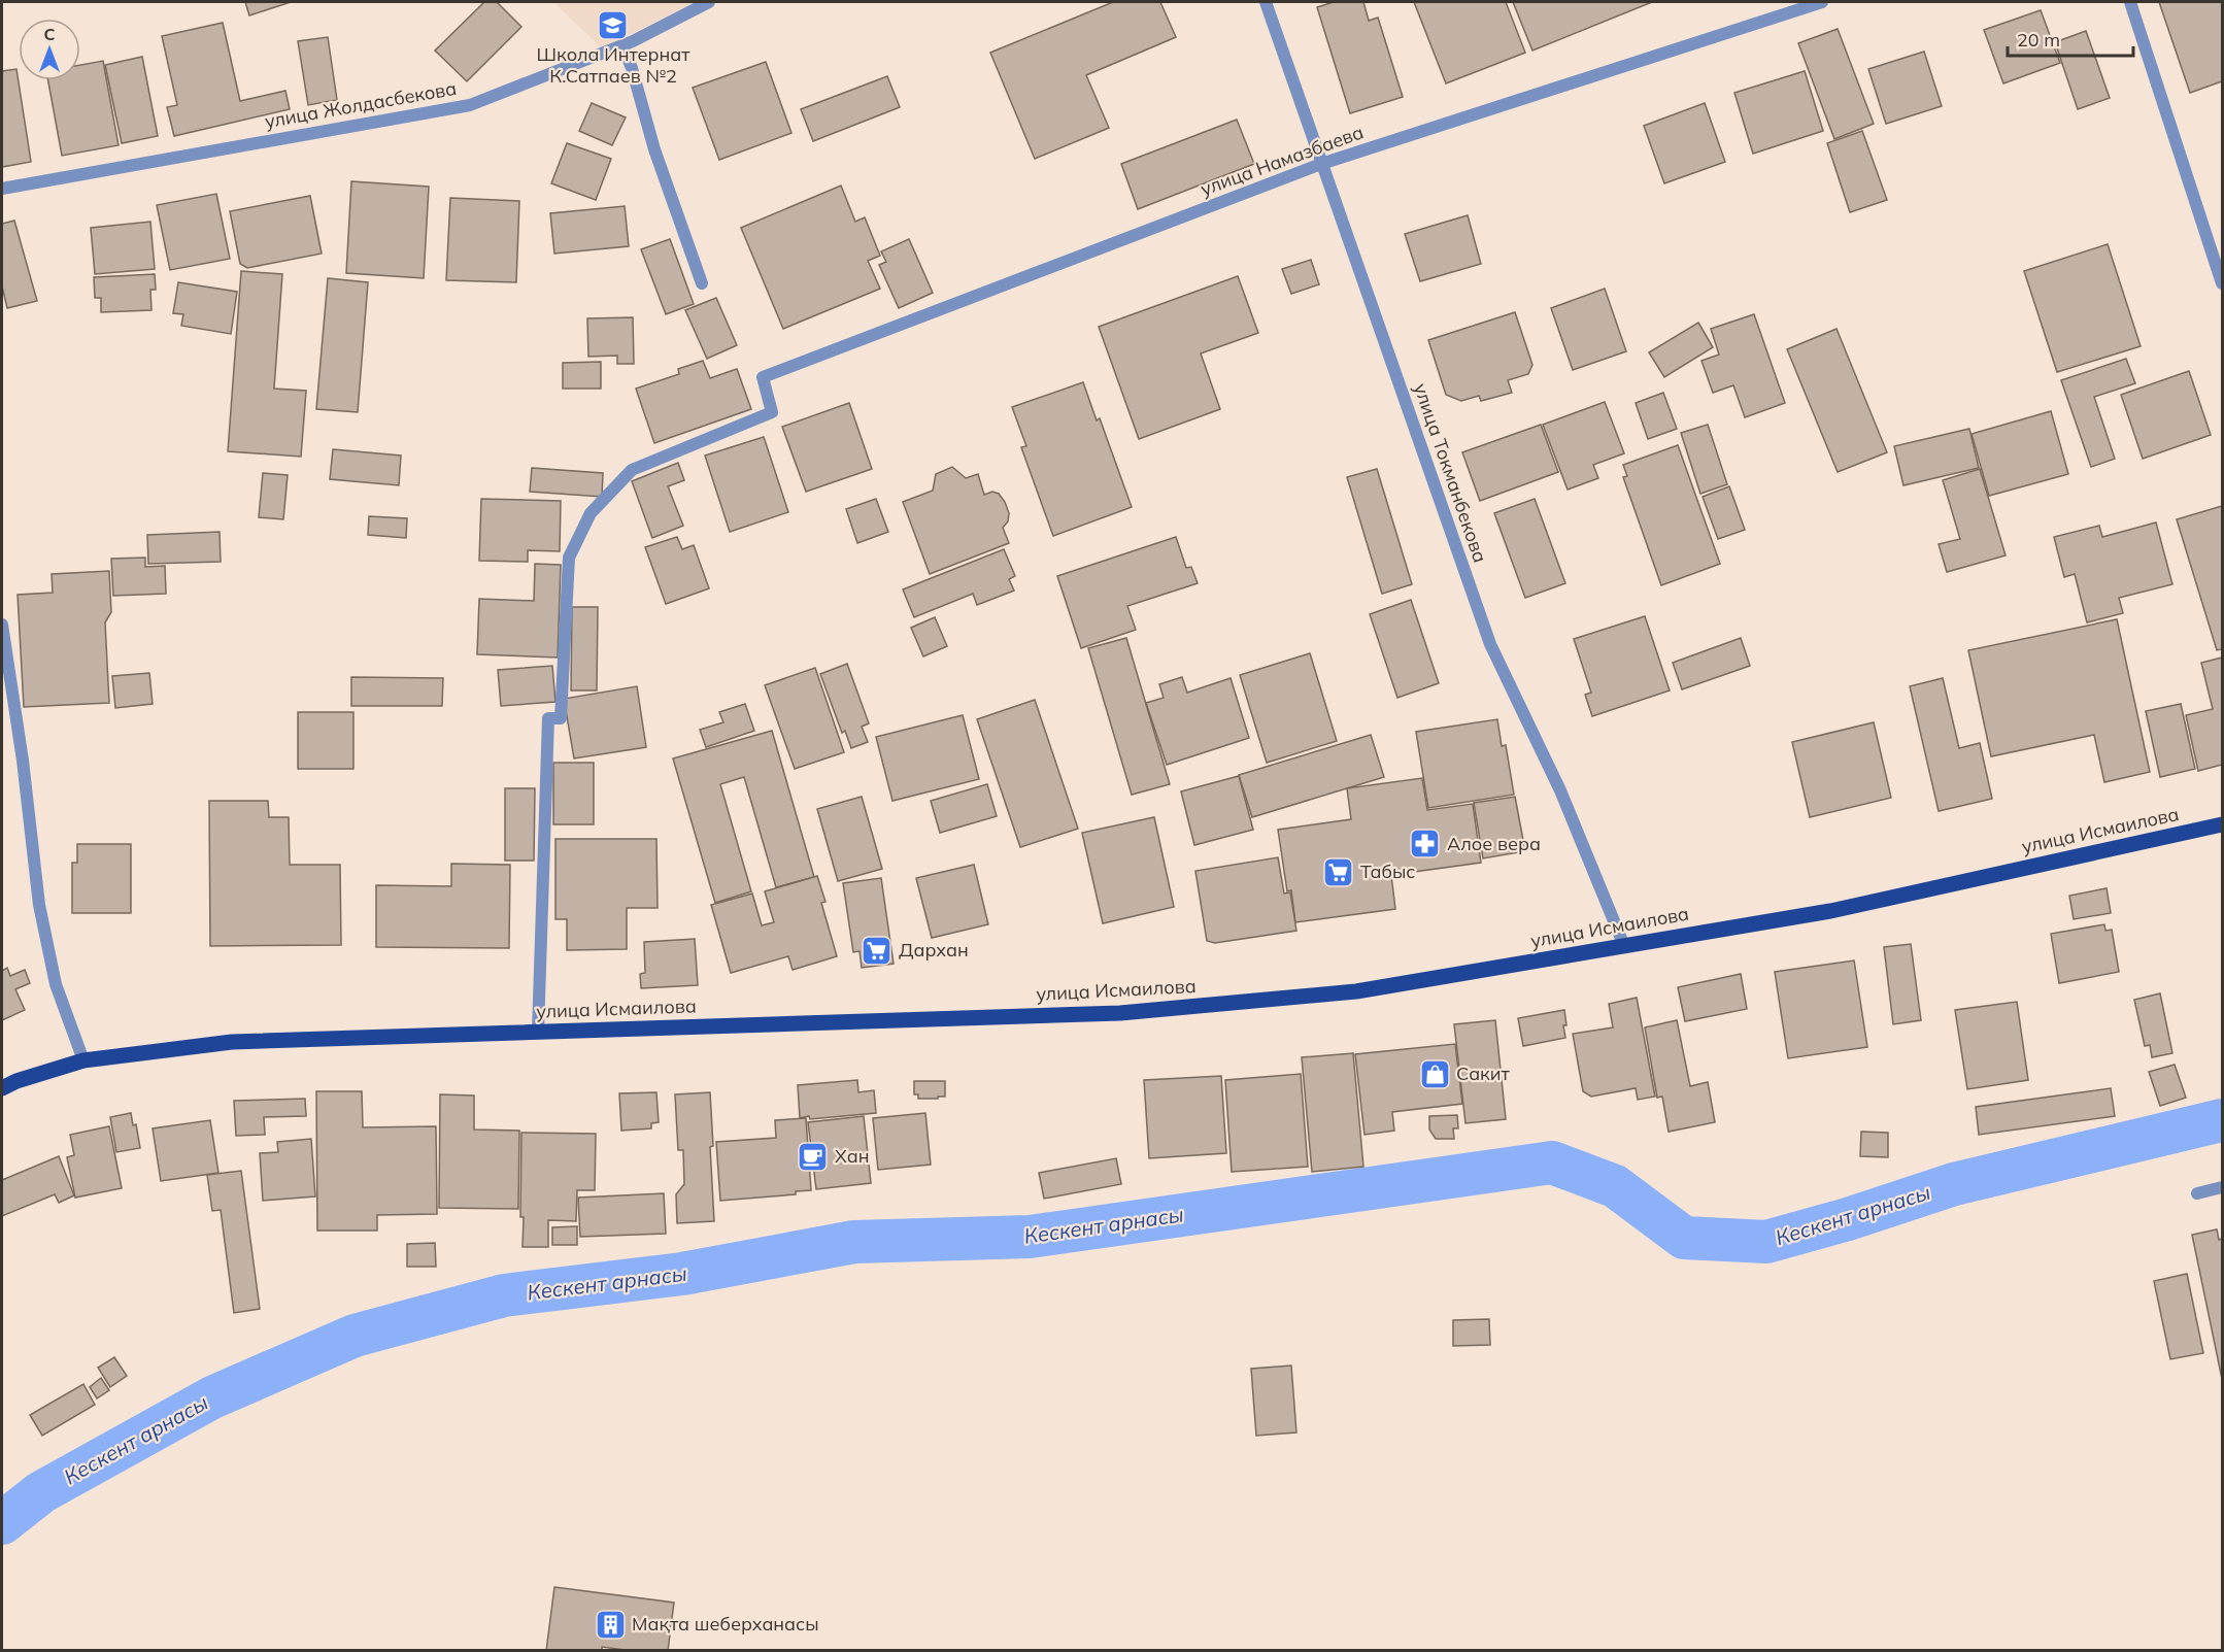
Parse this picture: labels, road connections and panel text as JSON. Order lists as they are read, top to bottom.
{
  "streets": {
    "main road": ["улица Исмаилова"],
    "street": ["улица Жолдасбекова", "улица Намазбаева", "улица Токманбекова"]
  },
  "crossings": [
    ["улица Намазбаева", "улица Токманбекова"],
    ["улица Намазбаева", "улица Исмаилова"],
    ["улица Токманбекова", "улица Исмаилова"]
  ],
  "water": ["Кескент арнасы"],
  "places": {
    "school or university": ["Школа Интернат К.Сатпаев №2"],
    "pharmacy": ["Алое вера"],
    "supermarket": ["Табыс", "Дархан"],
    "shop": ["Сакит"],
    "cafe": ["Хан"],
    "building": ["Мақта шеберханасы"]
  },
  "scale_bar": "20 m",
  "north": "top"
}
